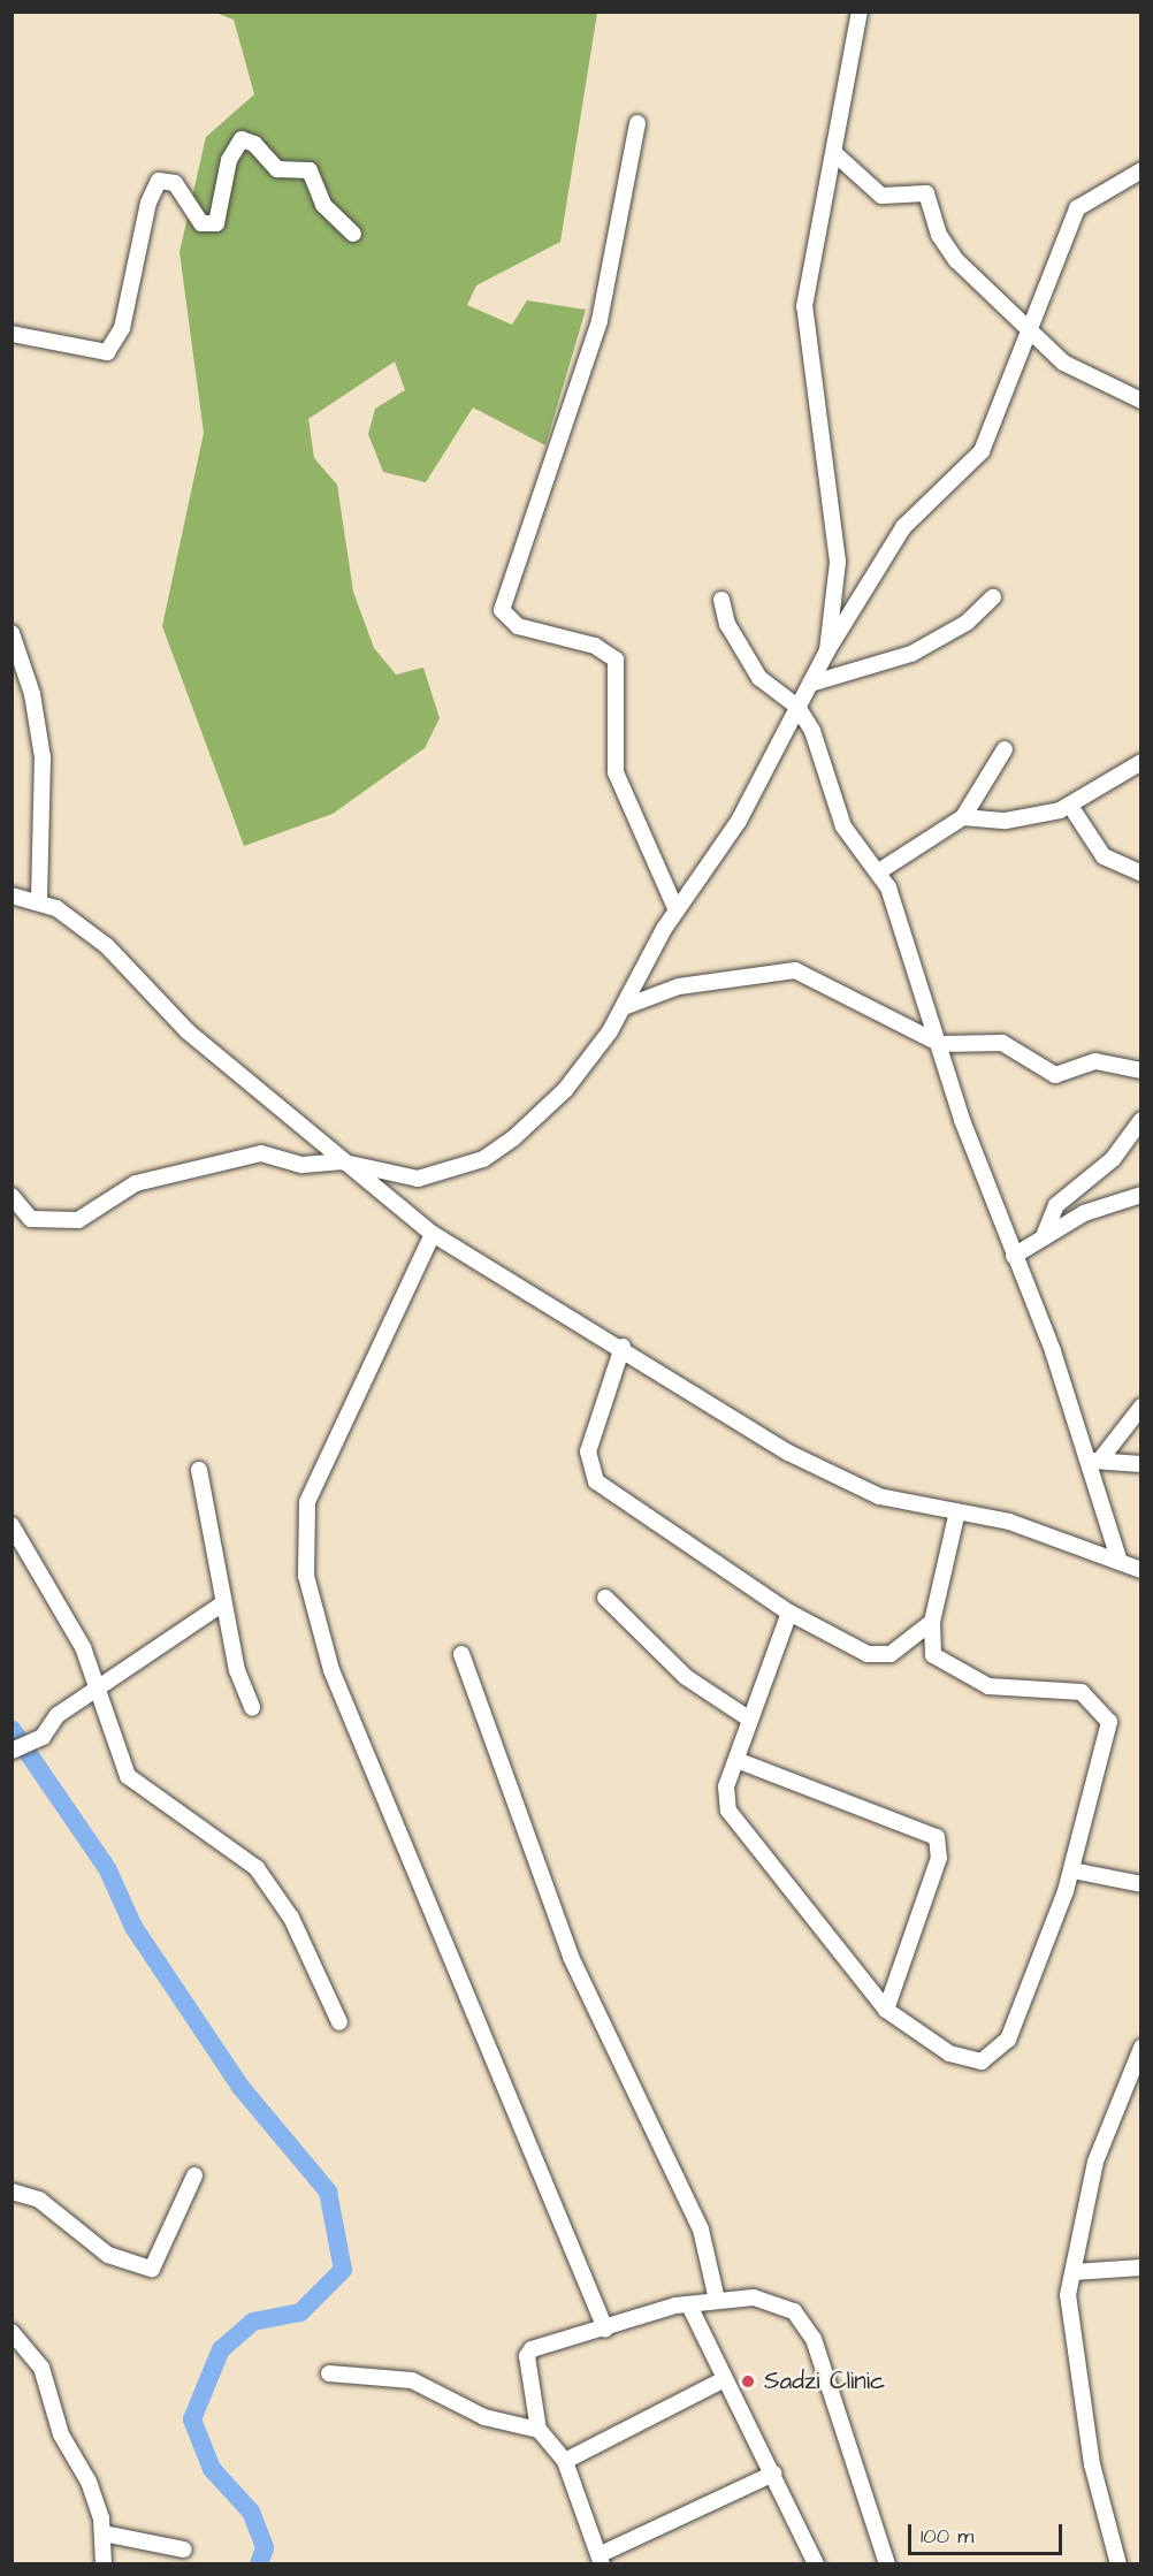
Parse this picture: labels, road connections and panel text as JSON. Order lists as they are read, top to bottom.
{
  "places": ["Sadzi Clinic"],
  "scale_bar": "100 m"
}
